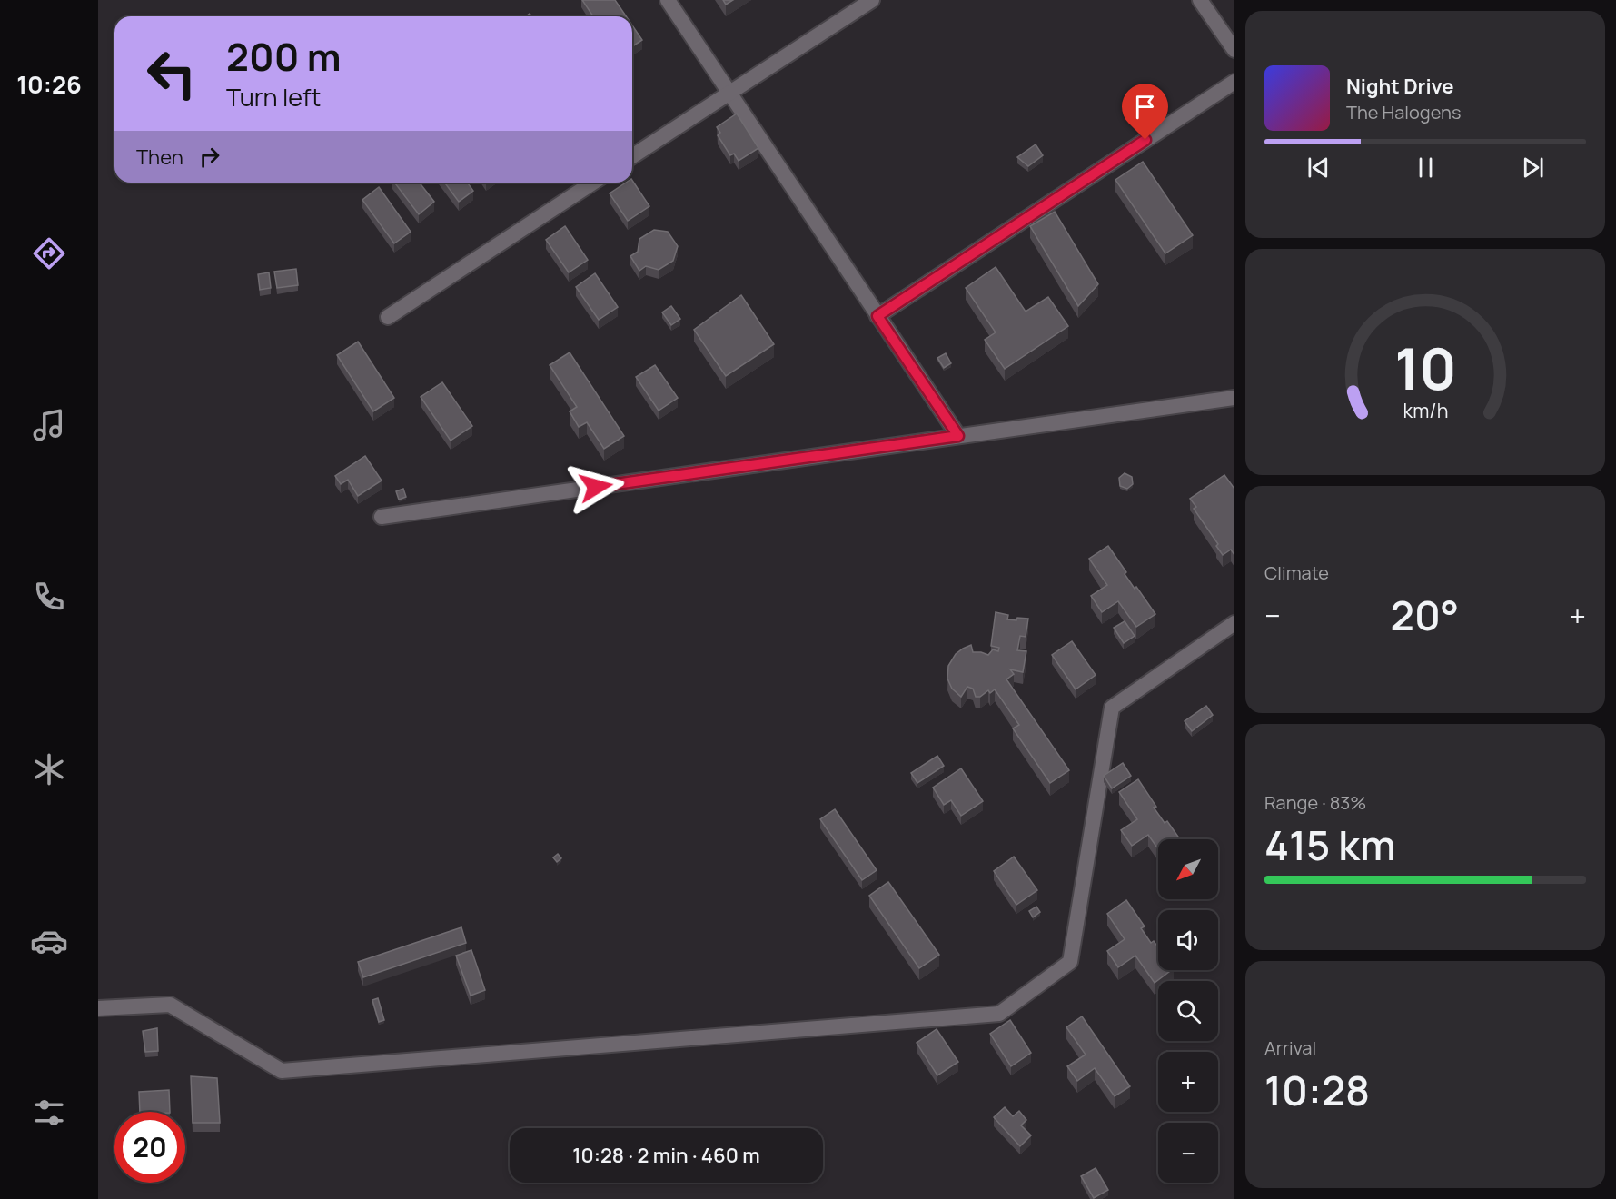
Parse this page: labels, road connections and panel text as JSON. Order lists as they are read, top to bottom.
{
  "north": "bottom left",
  "page": {
    "tabs": "10:26",
    "turn": ["200 m", "Turn left"],
    "song": ["Night Drive", "The Halogens"],
    "then": "Then",
    "tile": [
      "Climate",
      ["Range · 83%", "415 km"],
      ["Arrival", "10:28"]
    ],
    "heat": ["−", "20°", "+"],
    "map_buttons": ["+", "−"],
    "limit": "20",
    "trip": "10:28 · 2 min · 460 m",
    "gauge": ["10", "km/h"]
  }
}
